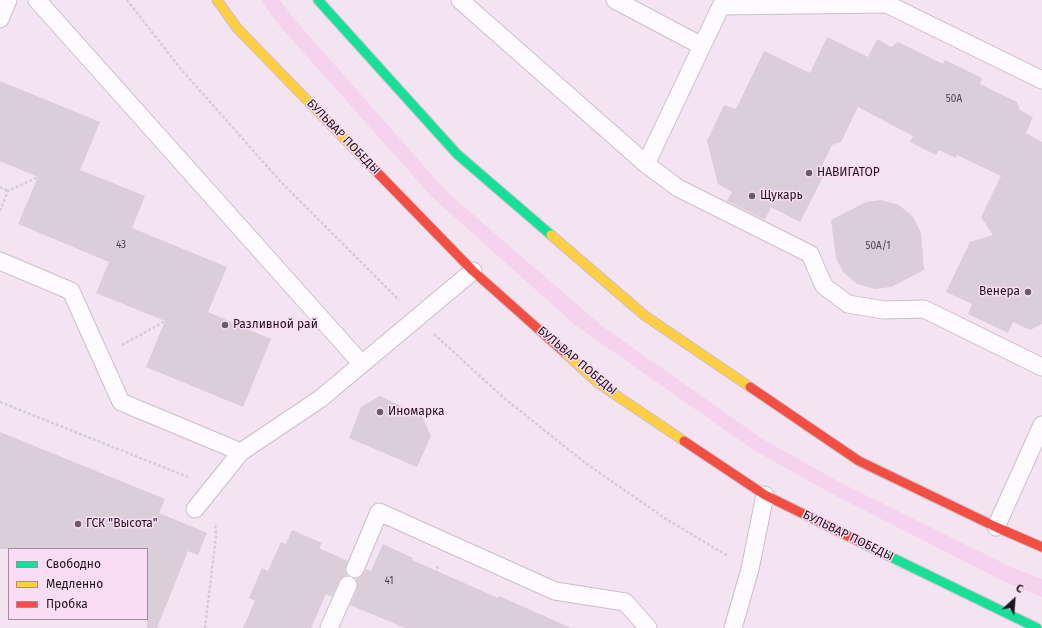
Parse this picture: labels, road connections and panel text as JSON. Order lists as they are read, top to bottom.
{
  "streets": {
    "main road": ["БУЛЬВАР ПОБЕДЫ"]
  },
  "places": [
    "НАВИГАТОР",
    "Щукарь",
    "Венера",
    "Разливной рай",
    "Иномарка",
    "ГСК \"Высота\""
  ],
  "house_numbers": [
    "50А",
    "43",
    "50А/1",
    "41"
  ],
  "legend": ["Свободно", "Медленно", "Пробка"],
  "north": "top right"
}
